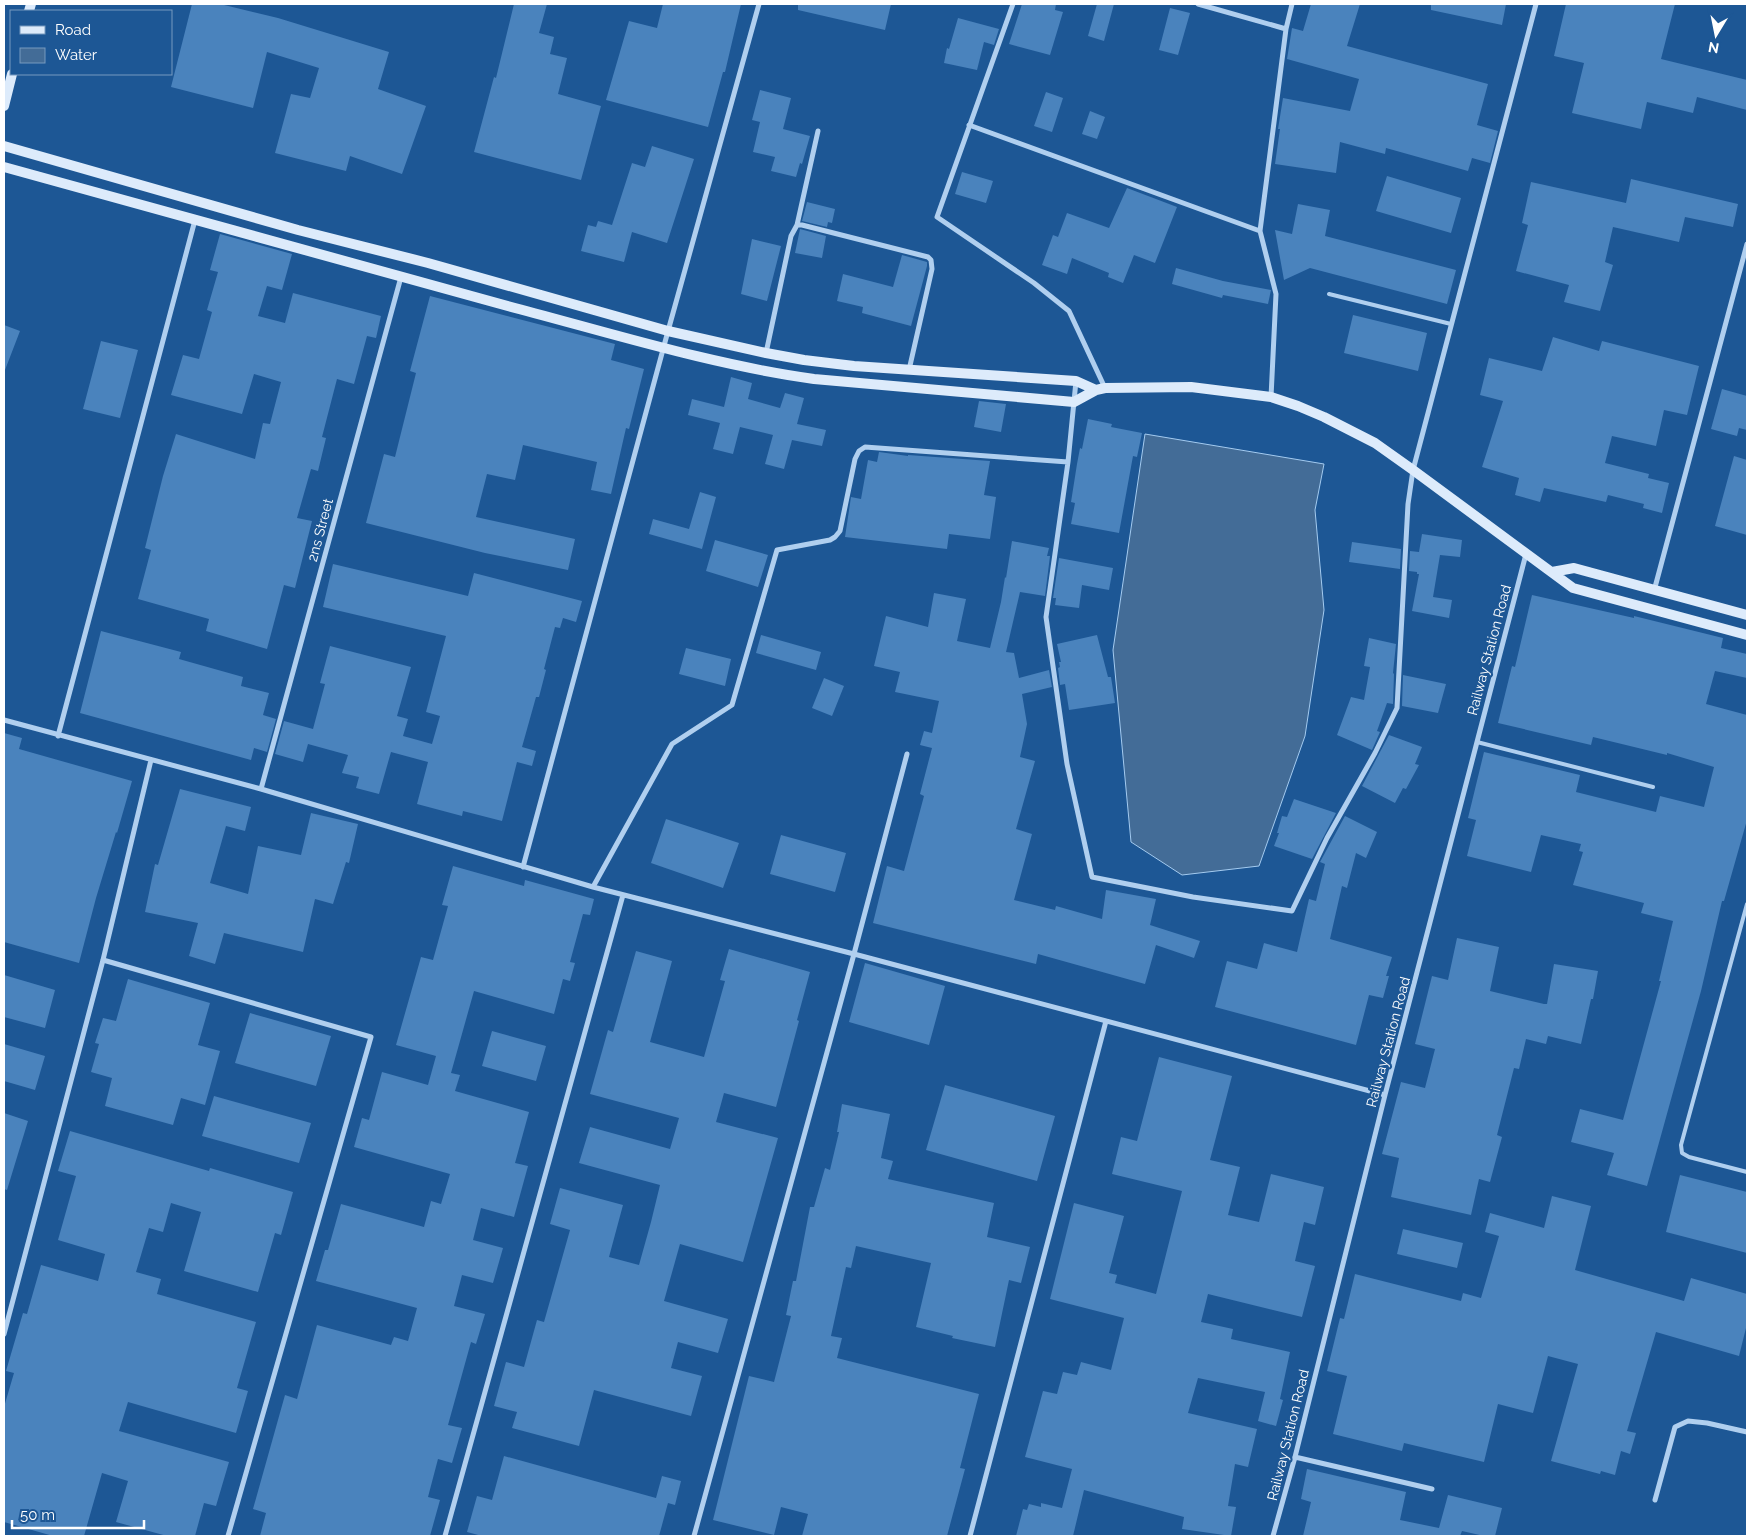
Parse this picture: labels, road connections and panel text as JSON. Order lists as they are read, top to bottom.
{
  "streets": {
    "street": ["2ns Street", "Railway Station Road"]
  },
  "legend": ["Road", "Water"],
  "scale_bar": "50 m",
  "north": "bottom"
}
